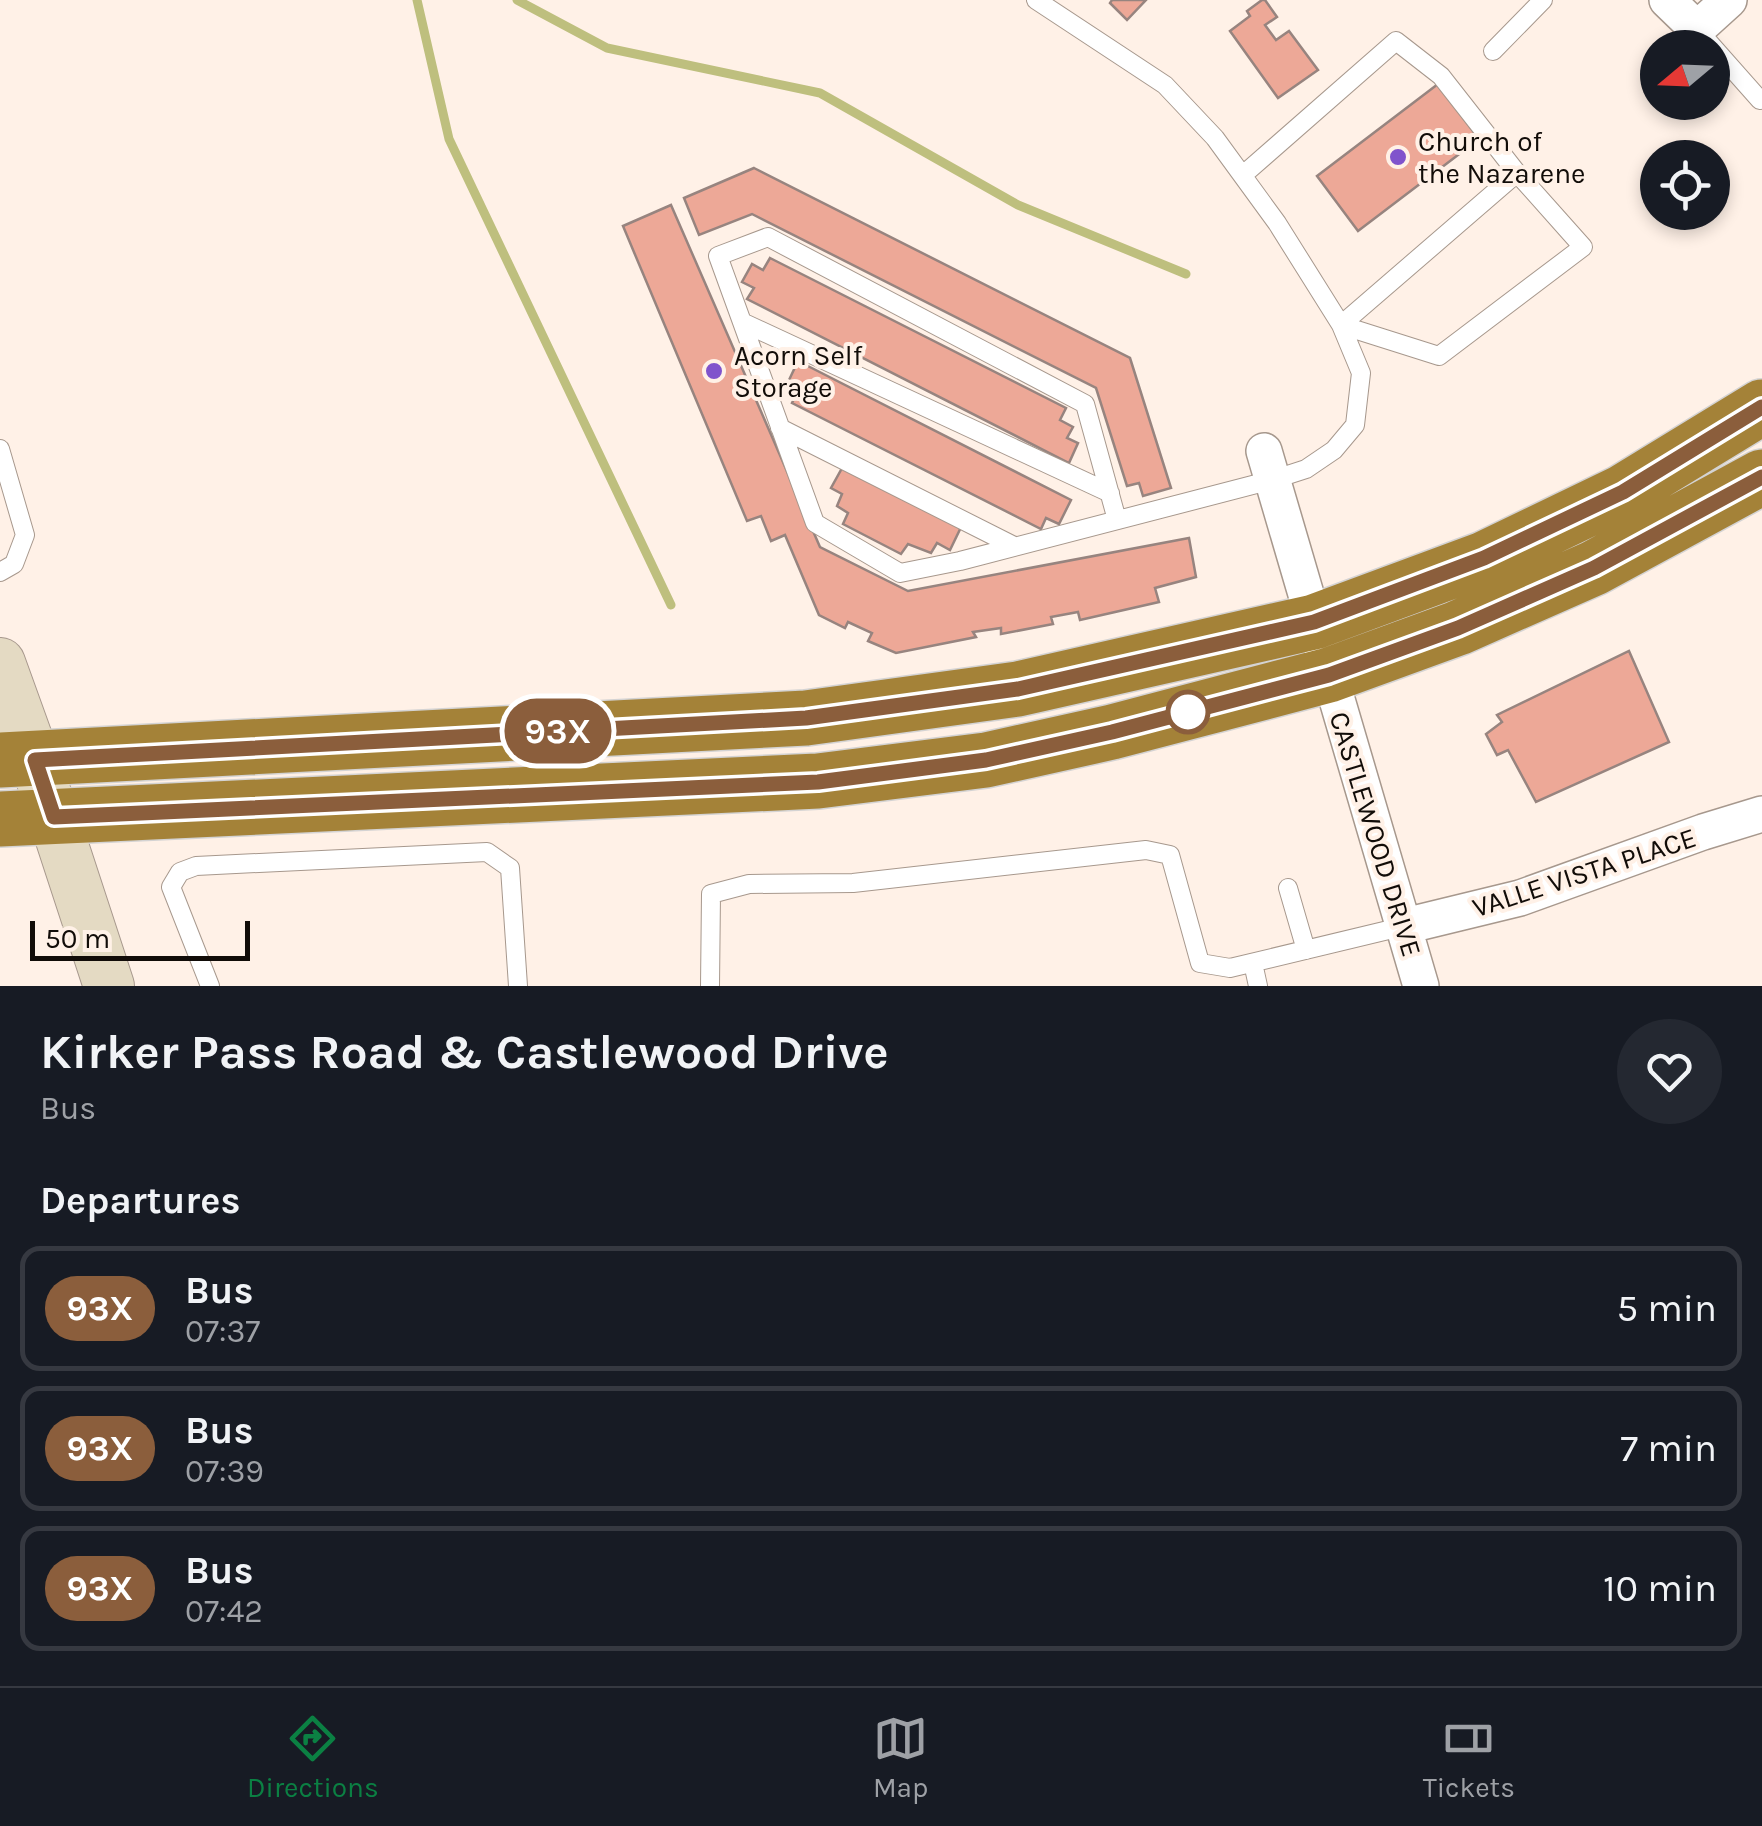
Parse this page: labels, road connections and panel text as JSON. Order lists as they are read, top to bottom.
{
  "streets": {
    "street": ["CASTLEWOOD DRIVE", "VALLE VISTA PLACE"]
  },
  "crossings": [
    ["CASTLEWOOD DRIVE", "VALLE VISTA PLACE"]
  ],
  "places": ["Church of the Nazarene", "Acorn Self Storage"],
  "lines": ["bus line 93X"],
  "scale_bar": "50 m",
  "north": "left",
  "page": {
    "on_map": "93X",
    "scale": "50 m",
    "heading": [
      ["Kirker Pass Road & Castlewood Drive", "Bus"],
      "Departures"
    ],
    "list": [
      {
        "mark": "93X",
        "name": "Bus",
        "note": "07:37",
        "value": "5 min"
      },
      {
        "mark": "93X",
        "name": "Bus",
        "note": "07:39",
        "value": "7 min"
      },
      {
        "mark": "93X",
        "name": "Bus",
        "note": "07:42",
        "value": "10 min"
      }
    ],
    "tabs": ["Directions", "Map", "Tickets"]
  }
}
